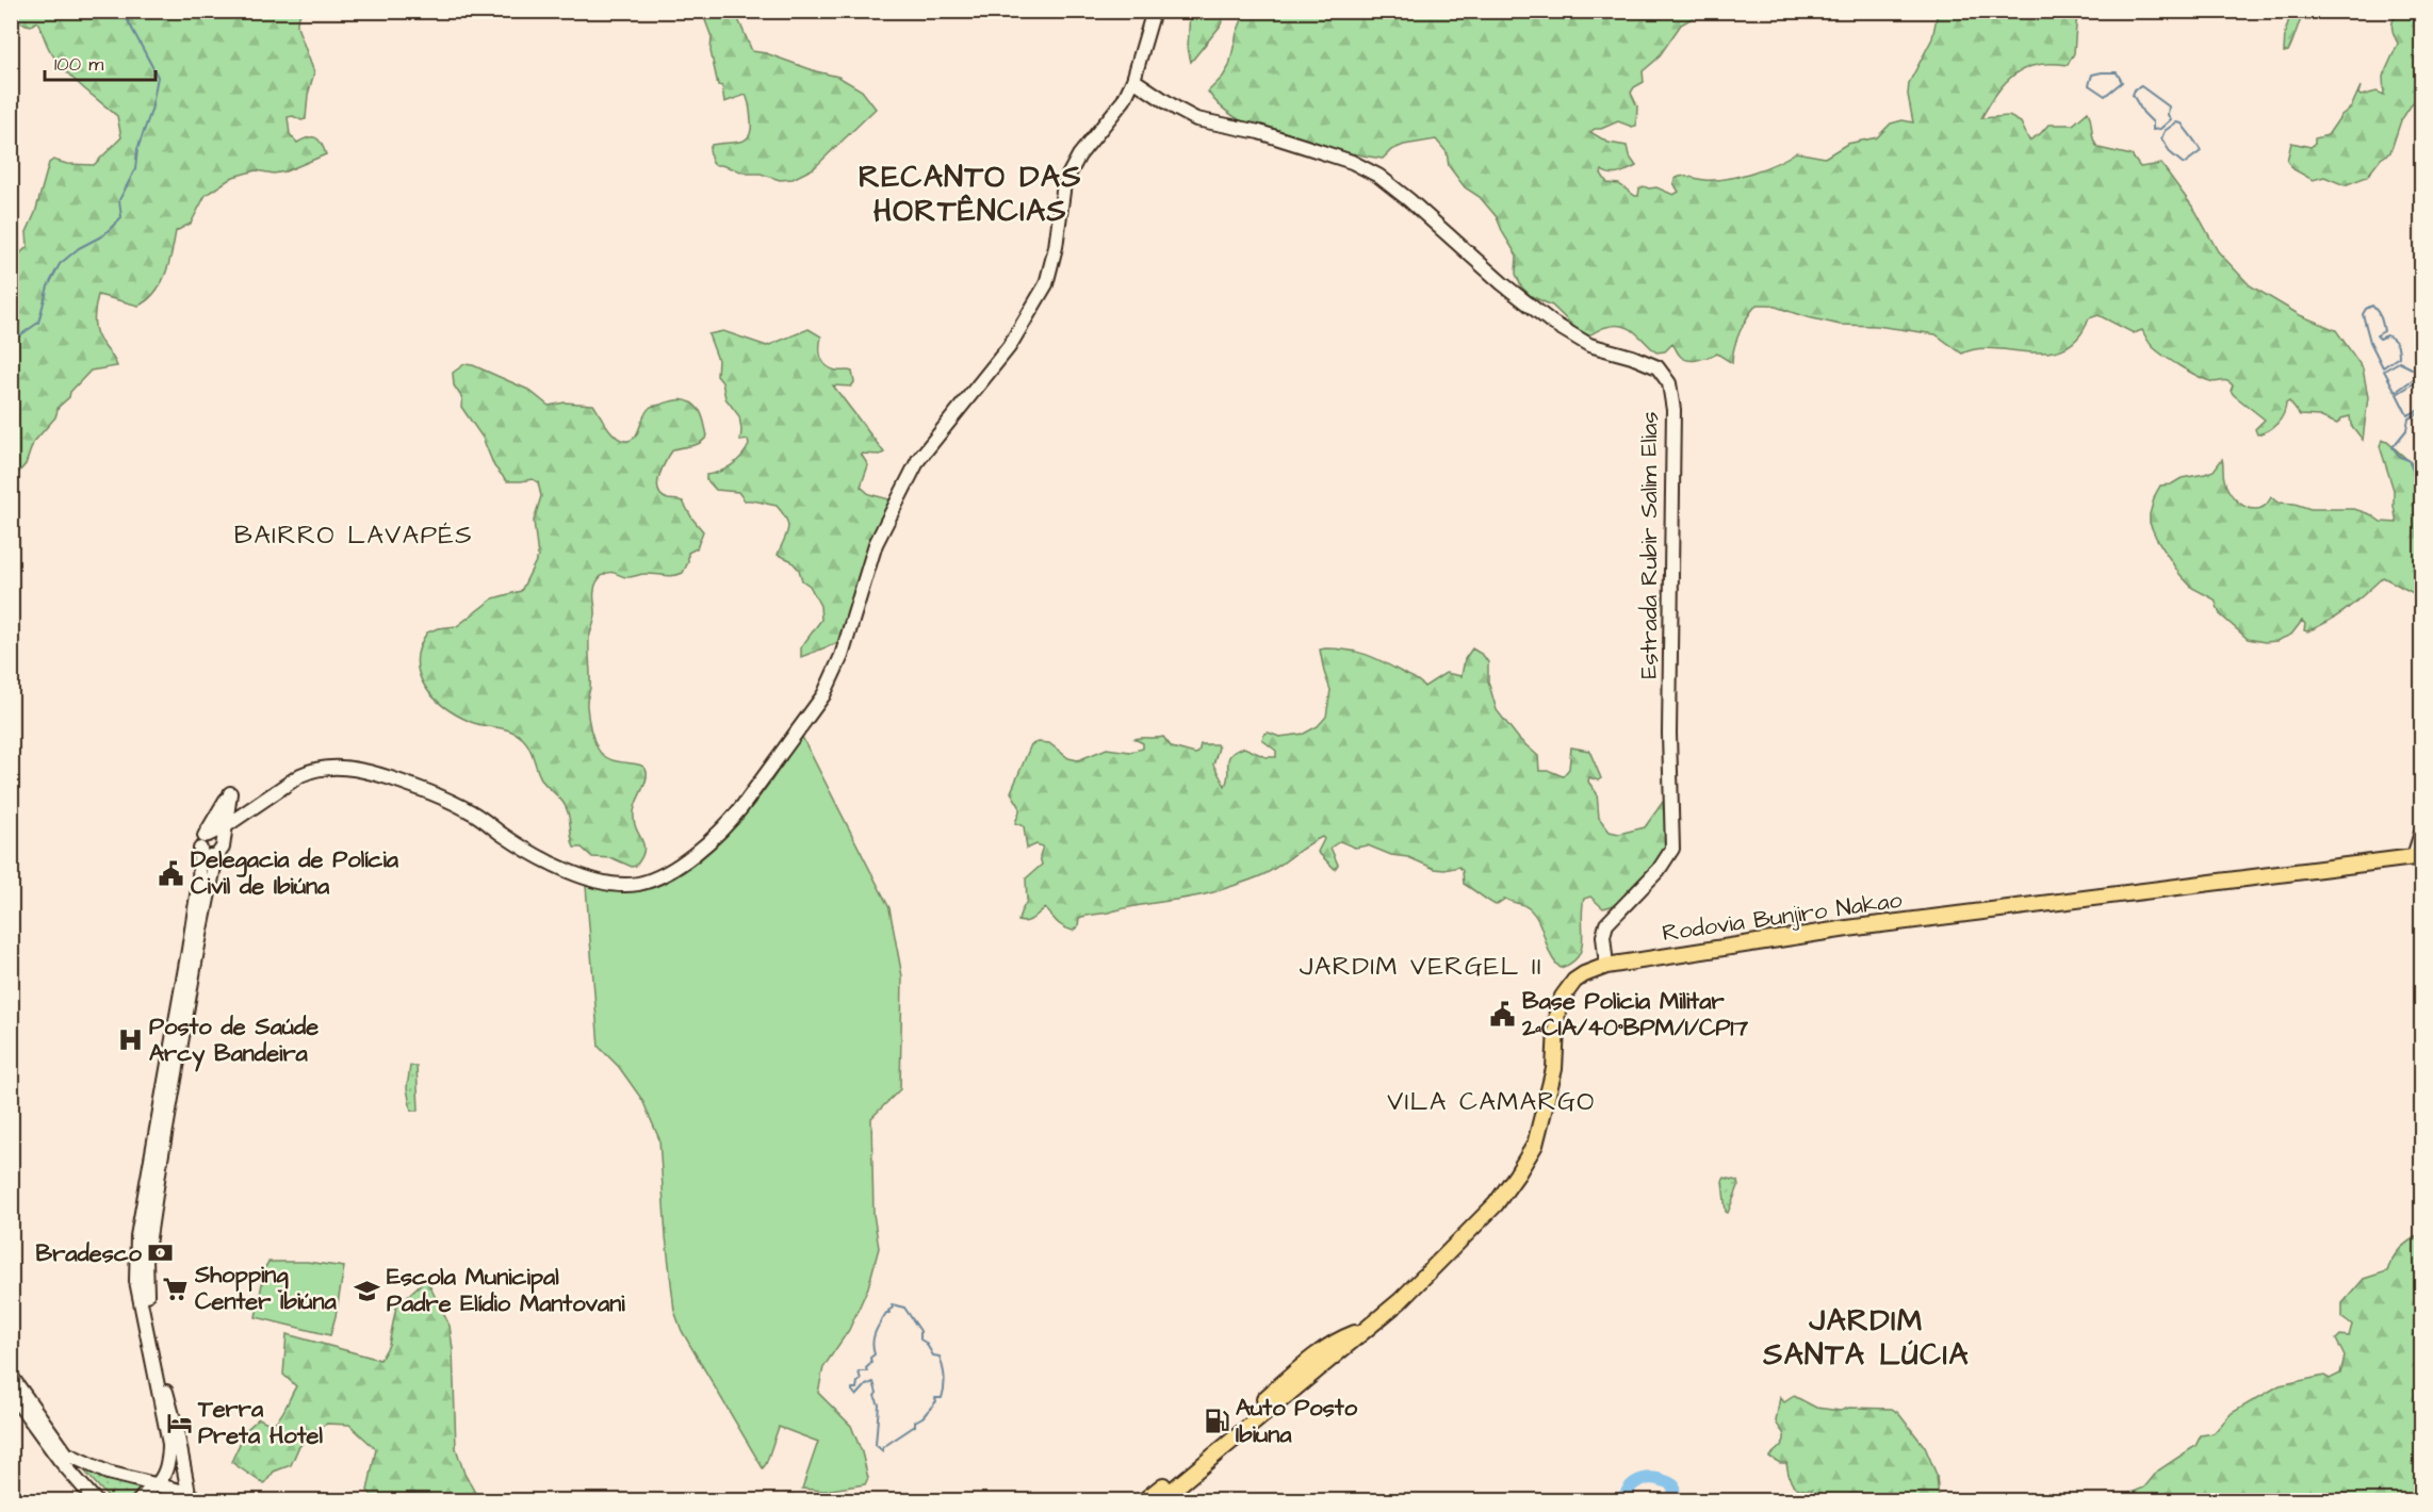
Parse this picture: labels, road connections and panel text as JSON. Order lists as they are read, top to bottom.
{
  "streets": {
    "main road": ["Estrada Rubir Salim Elias", "Rodovia Bunjiro Nakao"]
  },
  "crossings": [
    ["Estrada Rubir Salim Elias", "Rodovia Bunjiro Nakao"]
  ],
  "districts": [
    "RECANTO DAS HORTÊNCIAS",
    "BAIRRO LAVAPÉS",
    "JARDIM VERGEL II",
    "VILA CAMARGO",
    "JARDIM SANTA LÚCIA"
  ],
  "places": {
    "public building": ["Delegacia de Polícia Civil de Ibiúna", "Base Policia Militar 2ªCIA/40°BPM/I/CP17"],
    "hospital": ["Posto de Saúde Arcy Bandeira"],
    "bank": ["Bradesco"],
    "supermarket": ["Shopping Center Ibiúna"],
    "school or university": ["Escola Municipal Padre Elídio Mantovani"],
    "fuel station": ["Auto Posto Ibiuna"],
    "hotel": ["Terra Preta Hotel"]
  },
  "scale_bar": "100 m"
}
